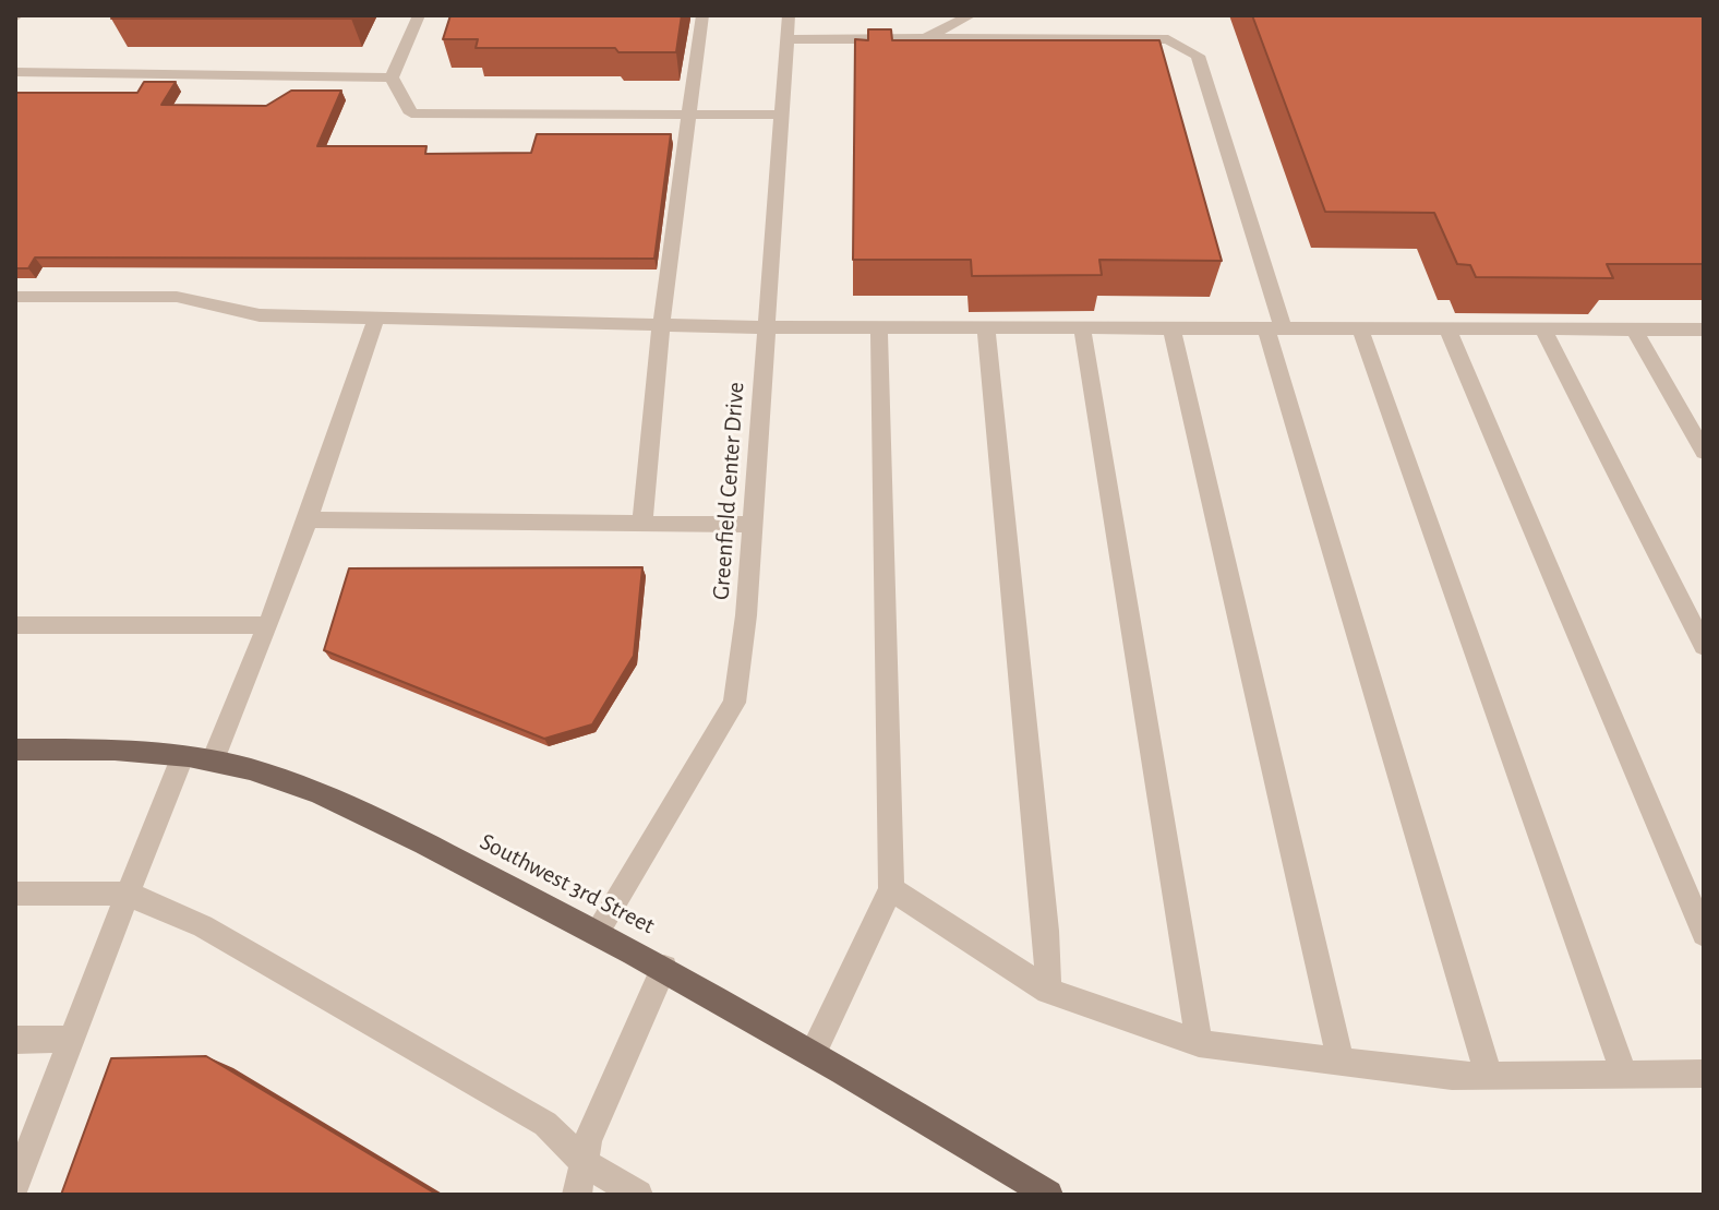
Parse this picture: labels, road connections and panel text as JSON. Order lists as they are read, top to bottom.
{
  "streets": {
    "main road": ["Southwest 3rd Street"],
    "street": ["Greenfield Center Drive"]
  },
  "crossings": [
    ["Greenfield Center Drive", "Southwest 3rd Street"]
  ]
}
